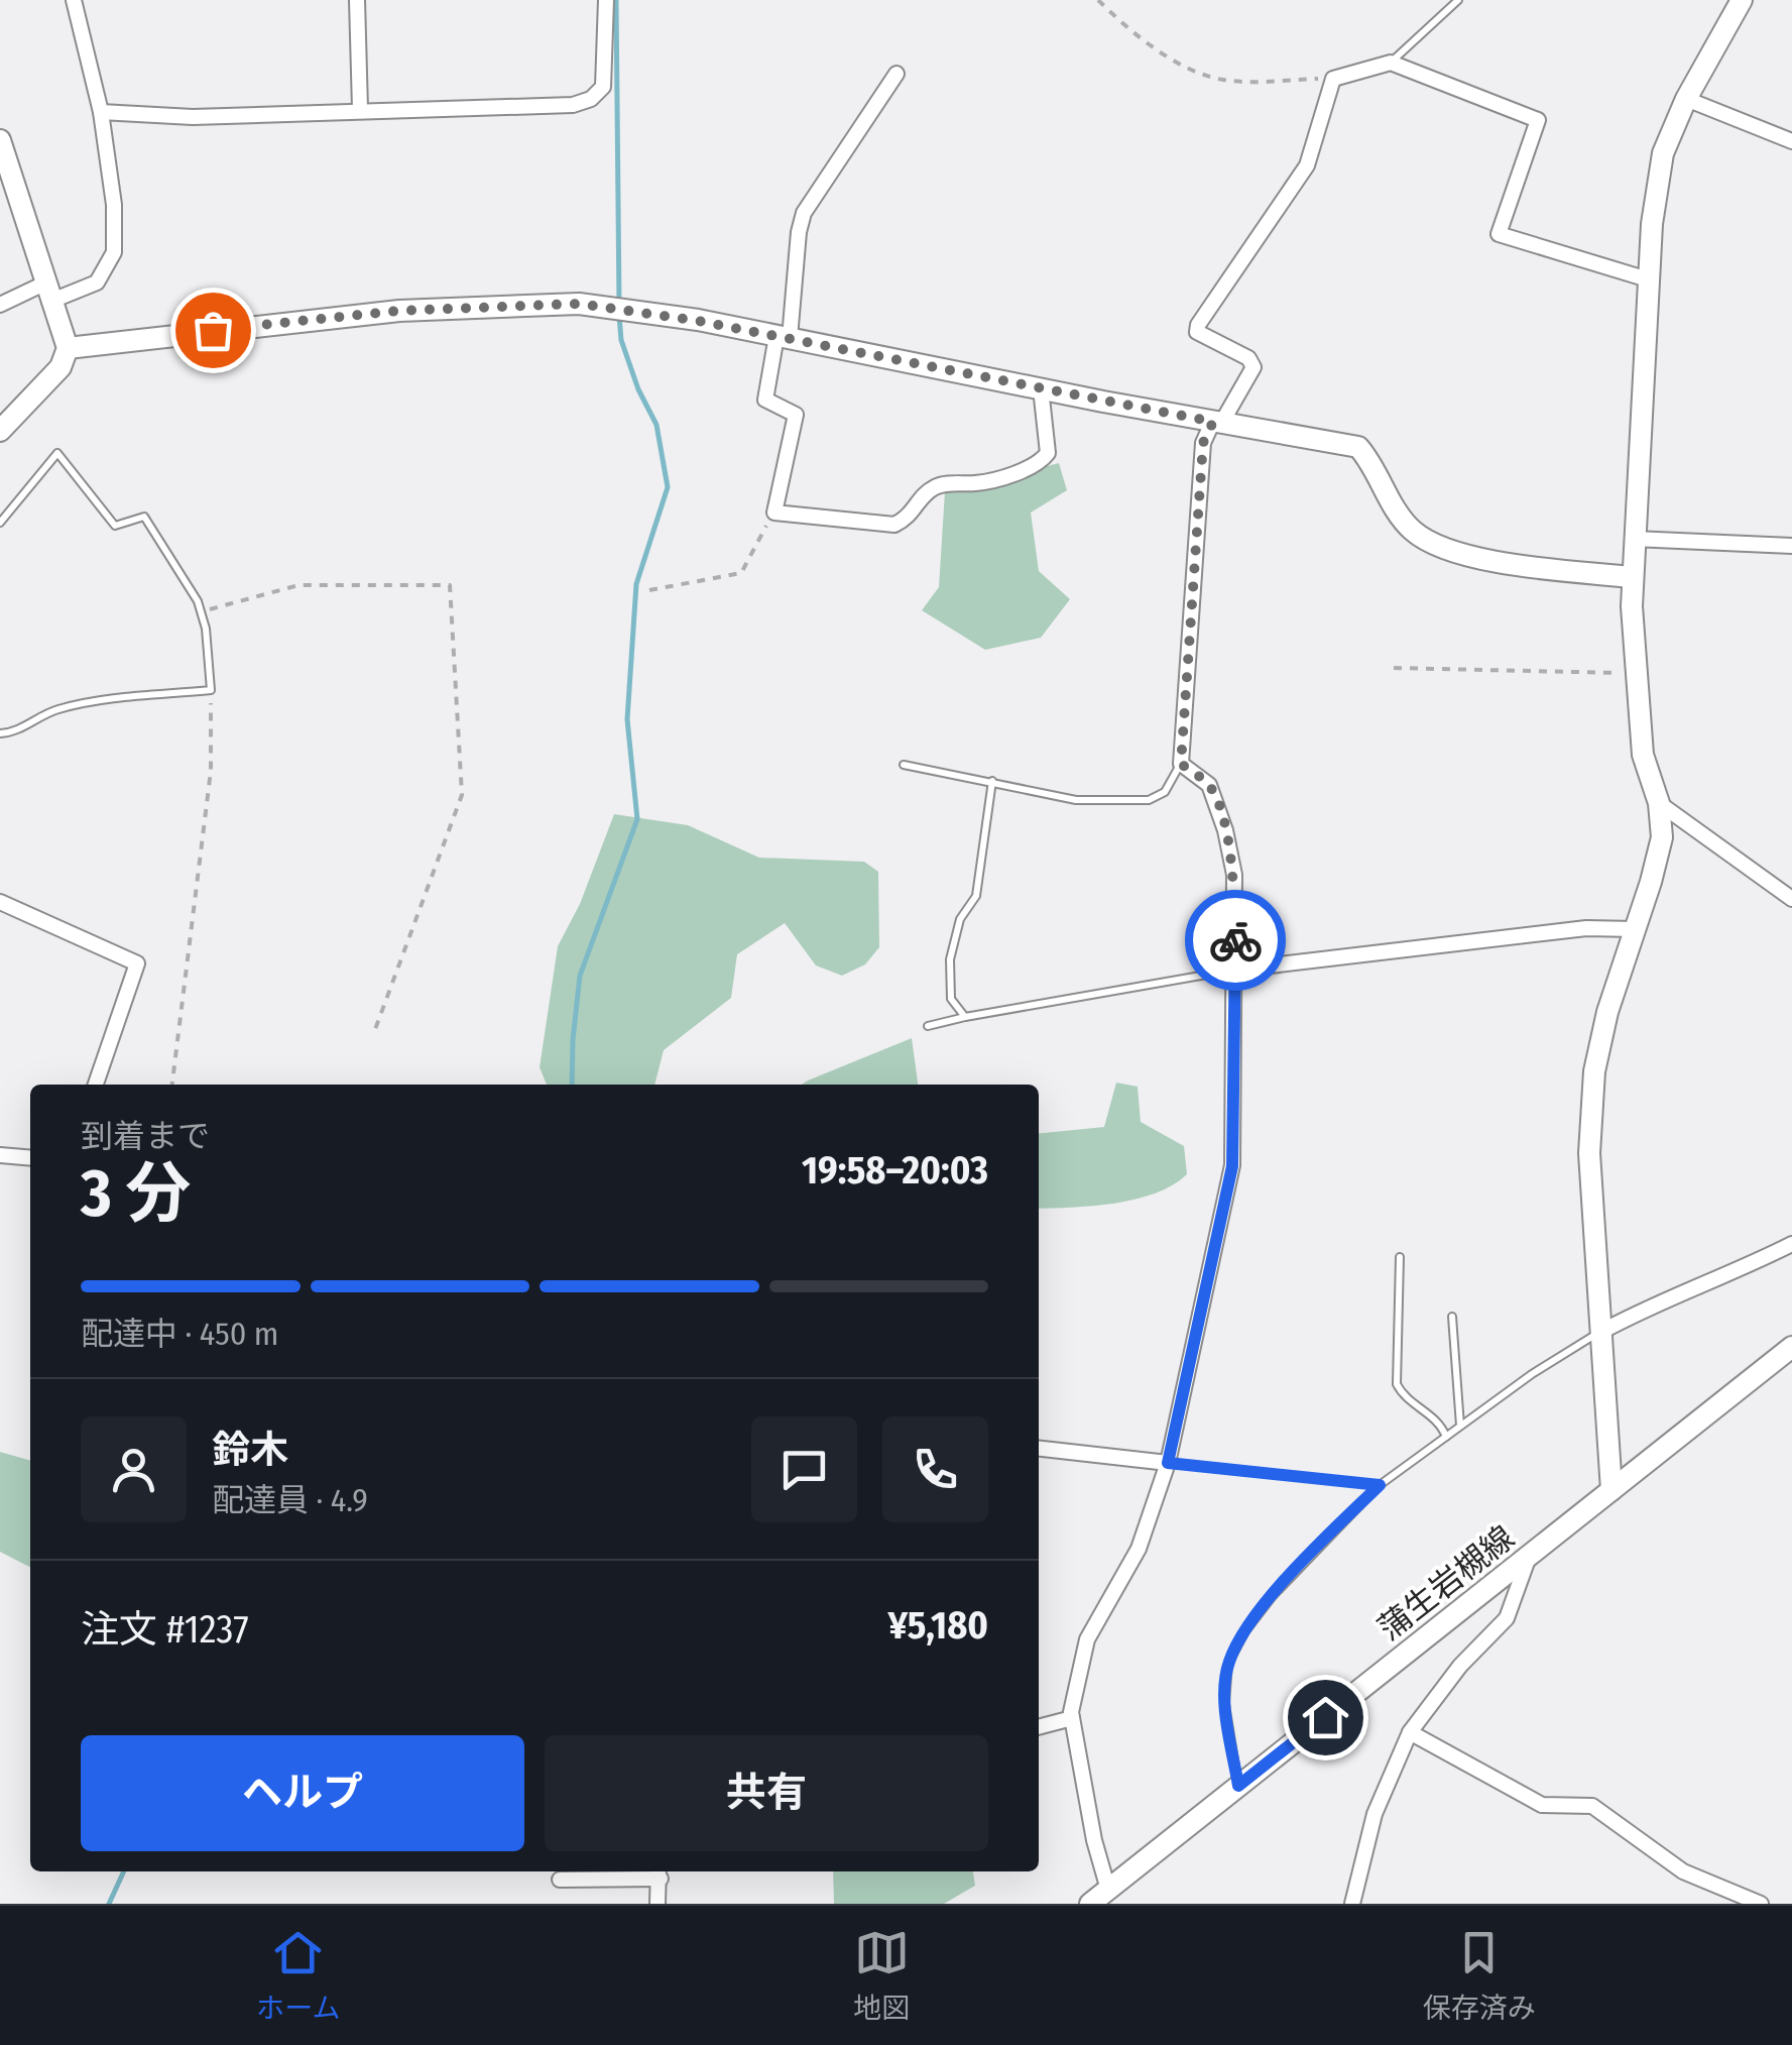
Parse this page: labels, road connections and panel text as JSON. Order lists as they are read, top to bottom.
{
  "streets": {
    "street": ["蒲生岩槻線"]
  },
  "page": {
    "heading": ["3 分", "到着まで", "19:58–20:03"],
    "panel": [
      "鈴木",
      "配達員 · 4.9",
      "注文 #1237",
      "¥5,180"
    ],
    "bar": "配達中 · 450 m",
    "buttons": ["ヘルプ", "共有"],
    "tabs": ["ホーム", "地図", "保存済み"]
  }
}
